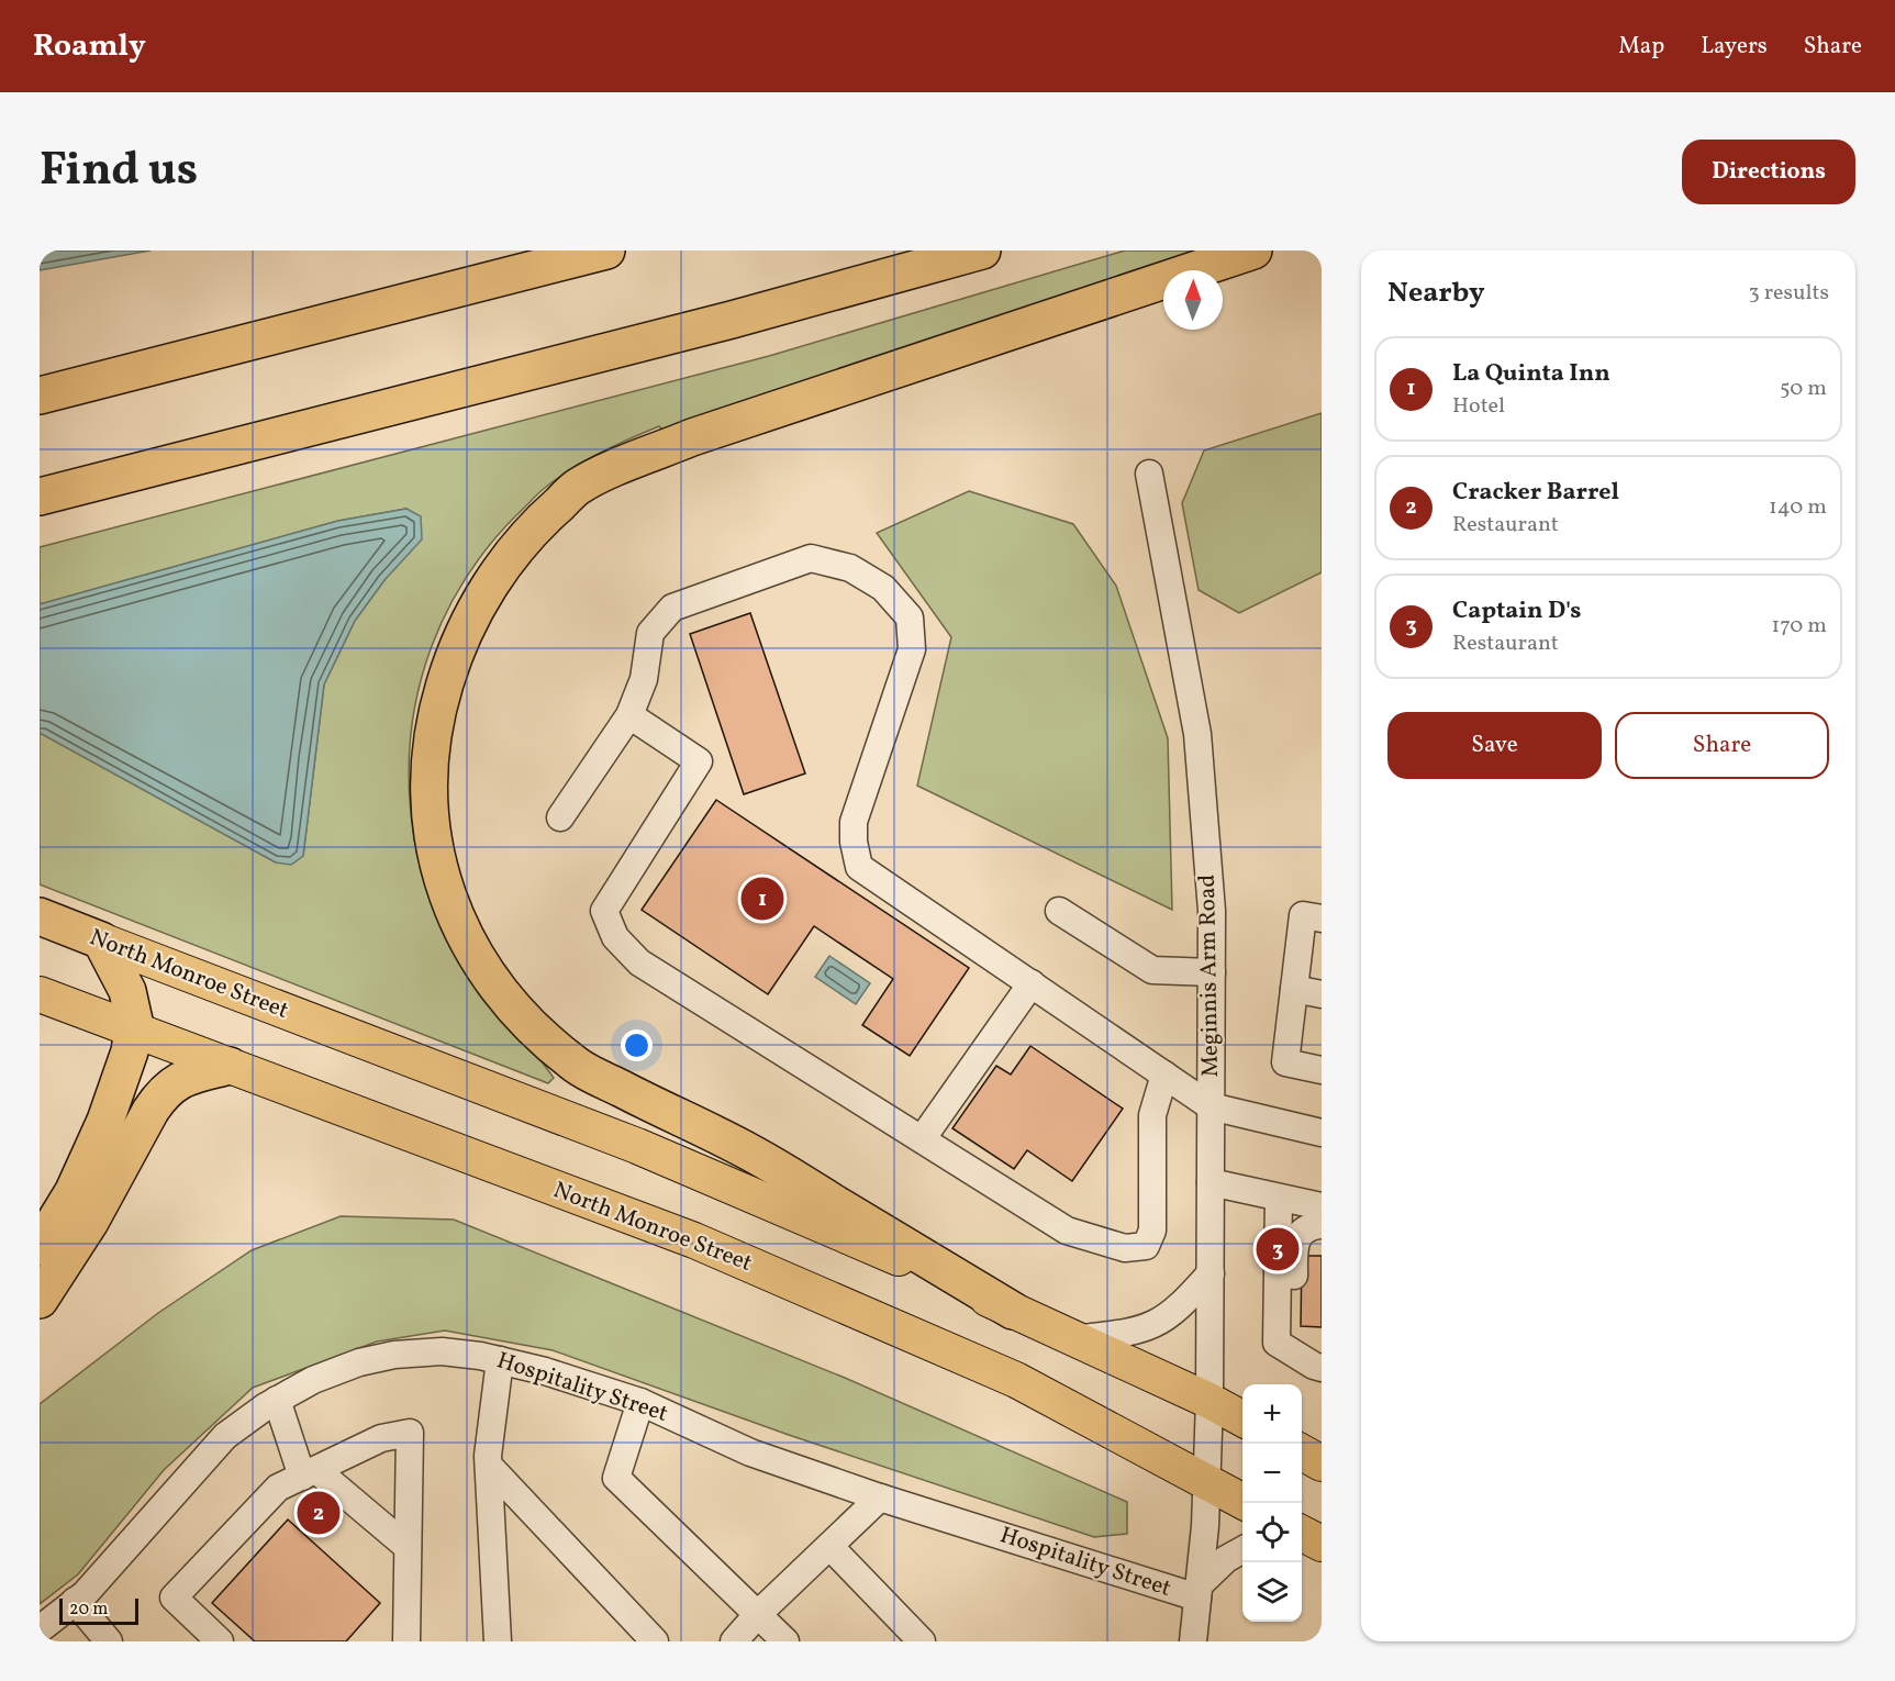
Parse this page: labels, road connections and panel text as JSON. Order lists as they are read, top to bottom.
{
  "streets": {
    "highway": ["North Monroe Street"],
    "street": ["Meginnis Arm Road", "Hospitality Street"]
  },
  "crossings": [
    ["North Monroe Street", "Meginnis Arm Road"],
    ["Meginnis Arm Road", "Hospitality Street"]
  ],
  "scale_bar": "20 m",
  "north": "top",
  "page": {
    "header": "Roamly",
    "nav": ["Map", "Layers", "Share"],
    "title": "Find us",
    "buttons": [
      "Directions",
      ["Save", "Share"]
    ],
    "heading": ["Nearby", "3 results"],
    "list": [
      {
        "mark": "1",
        "name": "La Quinta Inn",
        "note": "Hotel",
        "value": "50 m"
      },
      {
        "mark": "2",
        "name": "Cracker Barrel",
        "note": "Restaurant",
        "value": "140 m"
      },
      {
        "mark": "3",
        "name": "Captain D's",
        "note": "Restaurant",
        "value": "170 m"
      }
    ],
    "pins": ["1", "3", "2"],
    "map_buttons": ["+", "−"],
    "scale": "20 m"
  }
}
